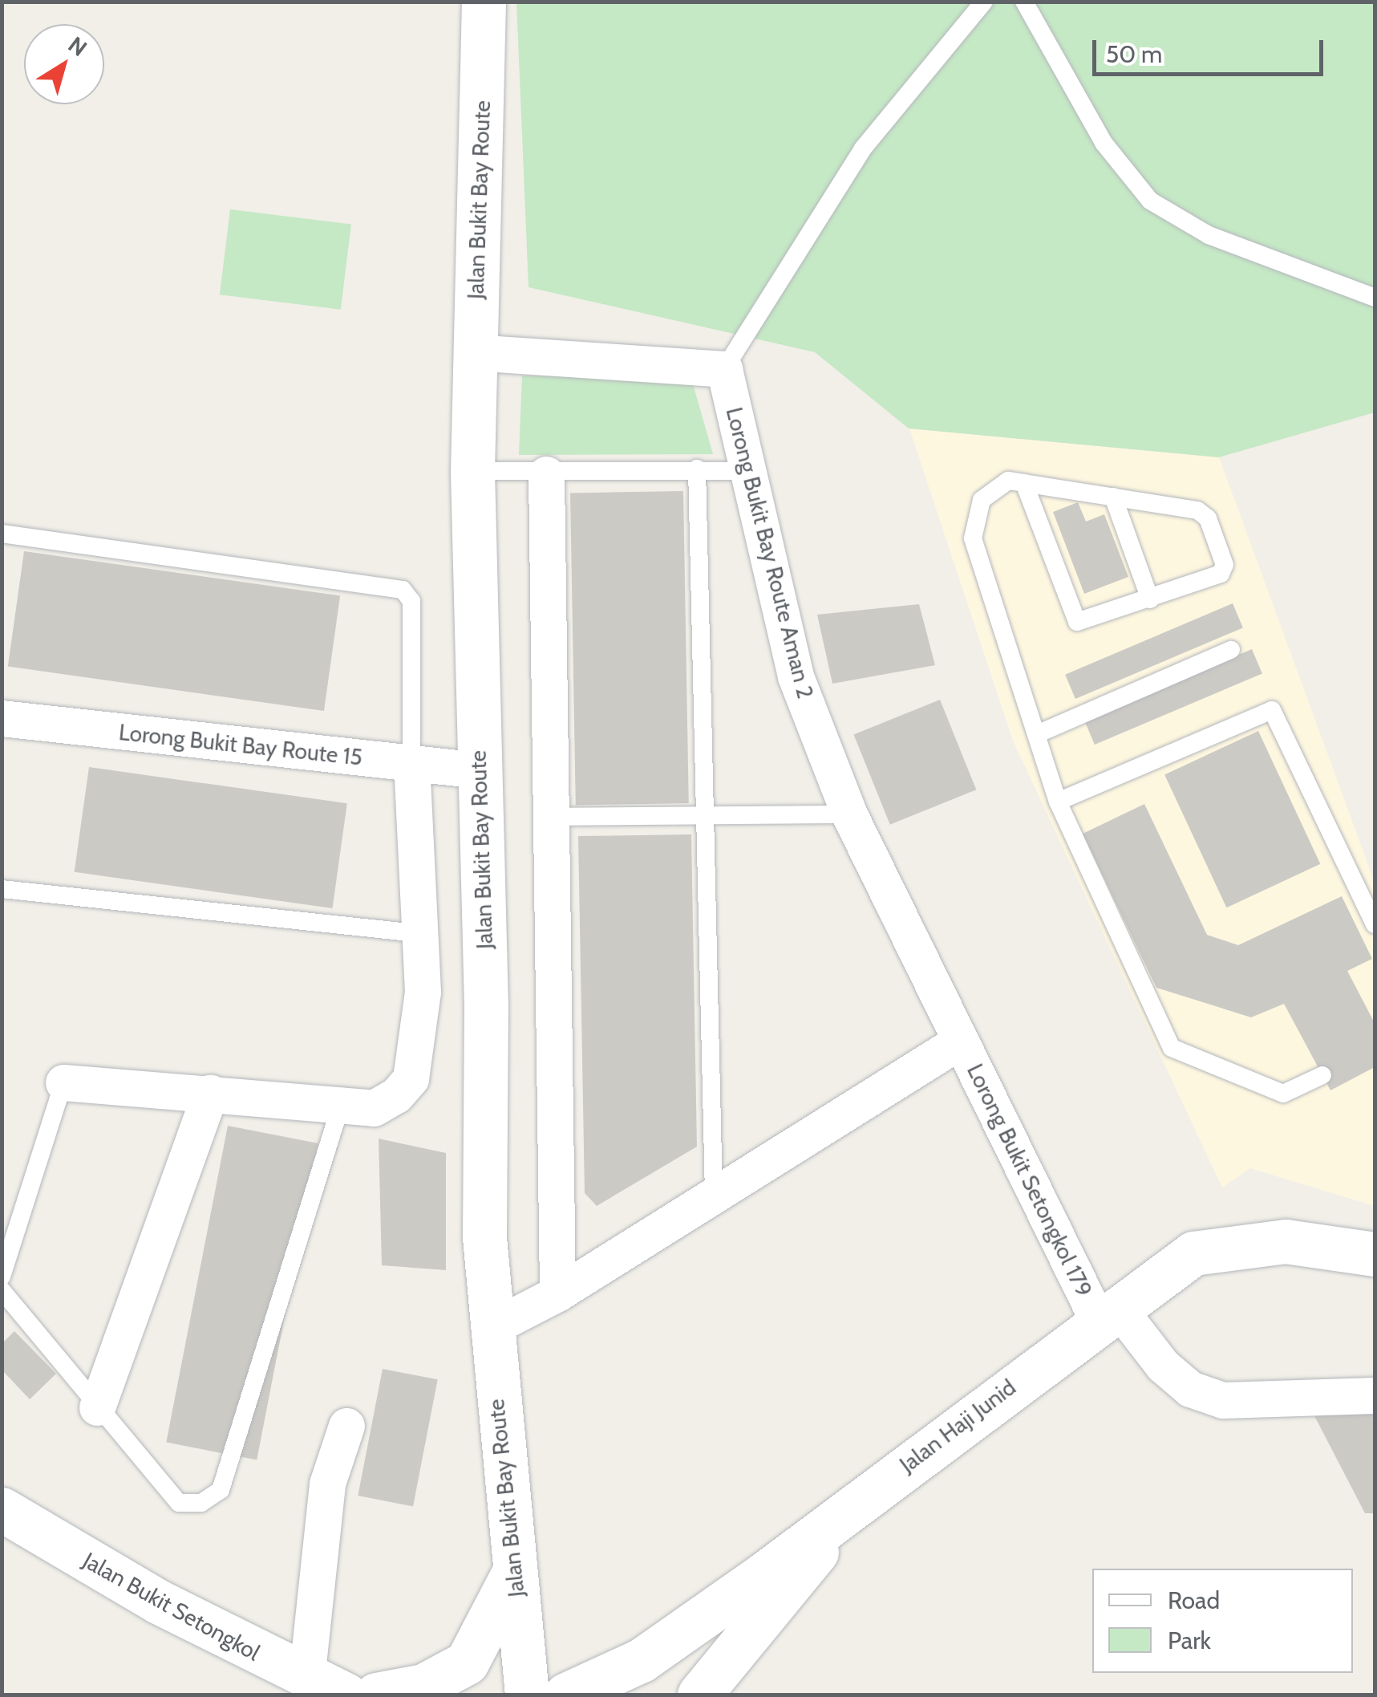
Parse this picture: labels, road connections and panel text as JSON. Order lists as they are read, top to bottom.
{
  "streets": {
    "street": [
      "Jalan Bukit Bay Route",
      "Lorong Bukit Bay Route Aman 2",
      "Lorong Bukit Bay Route 15",
      "Lorong Bukit Setongkol 179",
      "Jalan Haji Junid",
      "Jalan Bukit Setongkol"
    ]
  },
  "crossings": [
    ["Jalan Bukit Bay Route", "Lorong Bukit Bay Route 15"],
    ["Lorong Bukit Bay Route Aman 2", "Lorong Bukit Setongkol 179"],
    ["Lorong Bukit Setongkol 179", "Jalan Haji Junid"]
  ],
  "legend": ["Road", "Park"],
  "scale_bar": "50 m",
  "north": "top right"
}
